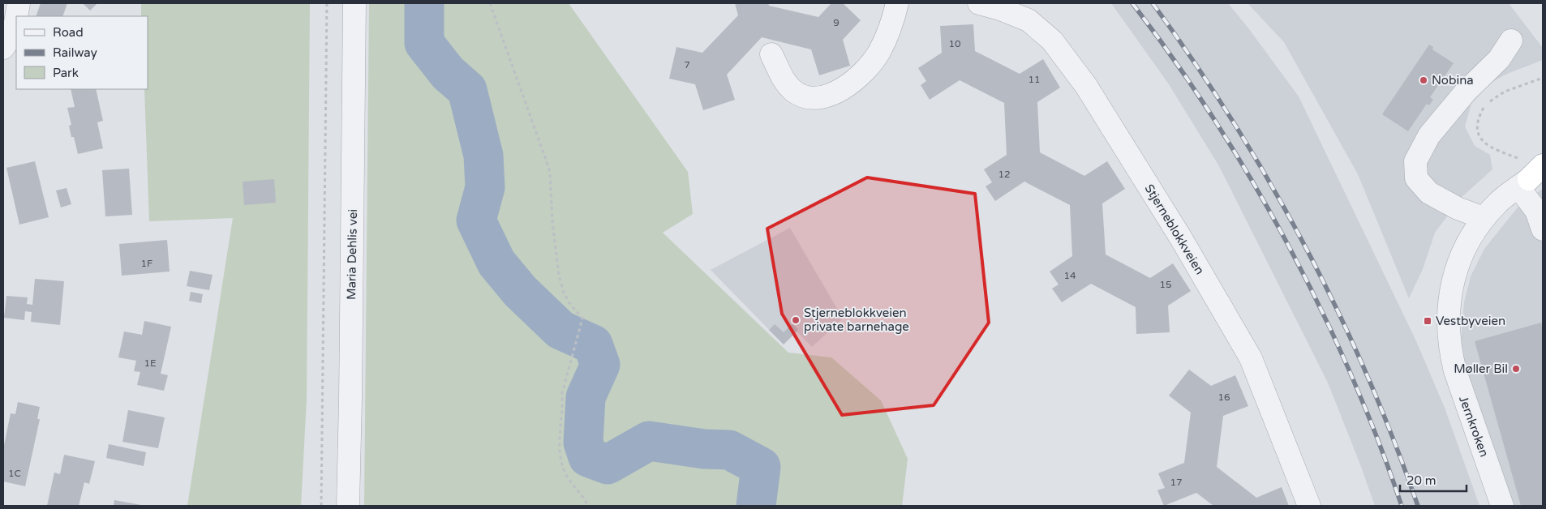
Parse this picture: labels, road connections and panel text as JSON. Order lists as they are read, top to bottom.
{
  "streets": {
    "street": ["Stjerneblokkveien", "Maria Dehlis vei", "Jernkroken"]
  },
  "places": {
    "other": ["Nobina", "Stjerneblokkveien private barnehage", "Møller Bil"],
    "transit": ["Vestbyveien"]
  },
  "house_numbers": [
    "9",
    "10",
    "7",
    "11",
    "12",
    "1F",
    "14",
    "15",
    "1E",
    "16",
    "1C",
    "17"
  ],
  "legend": ["Road", "Railway", "Park"],
  "scale_bar": "20 m"
}
